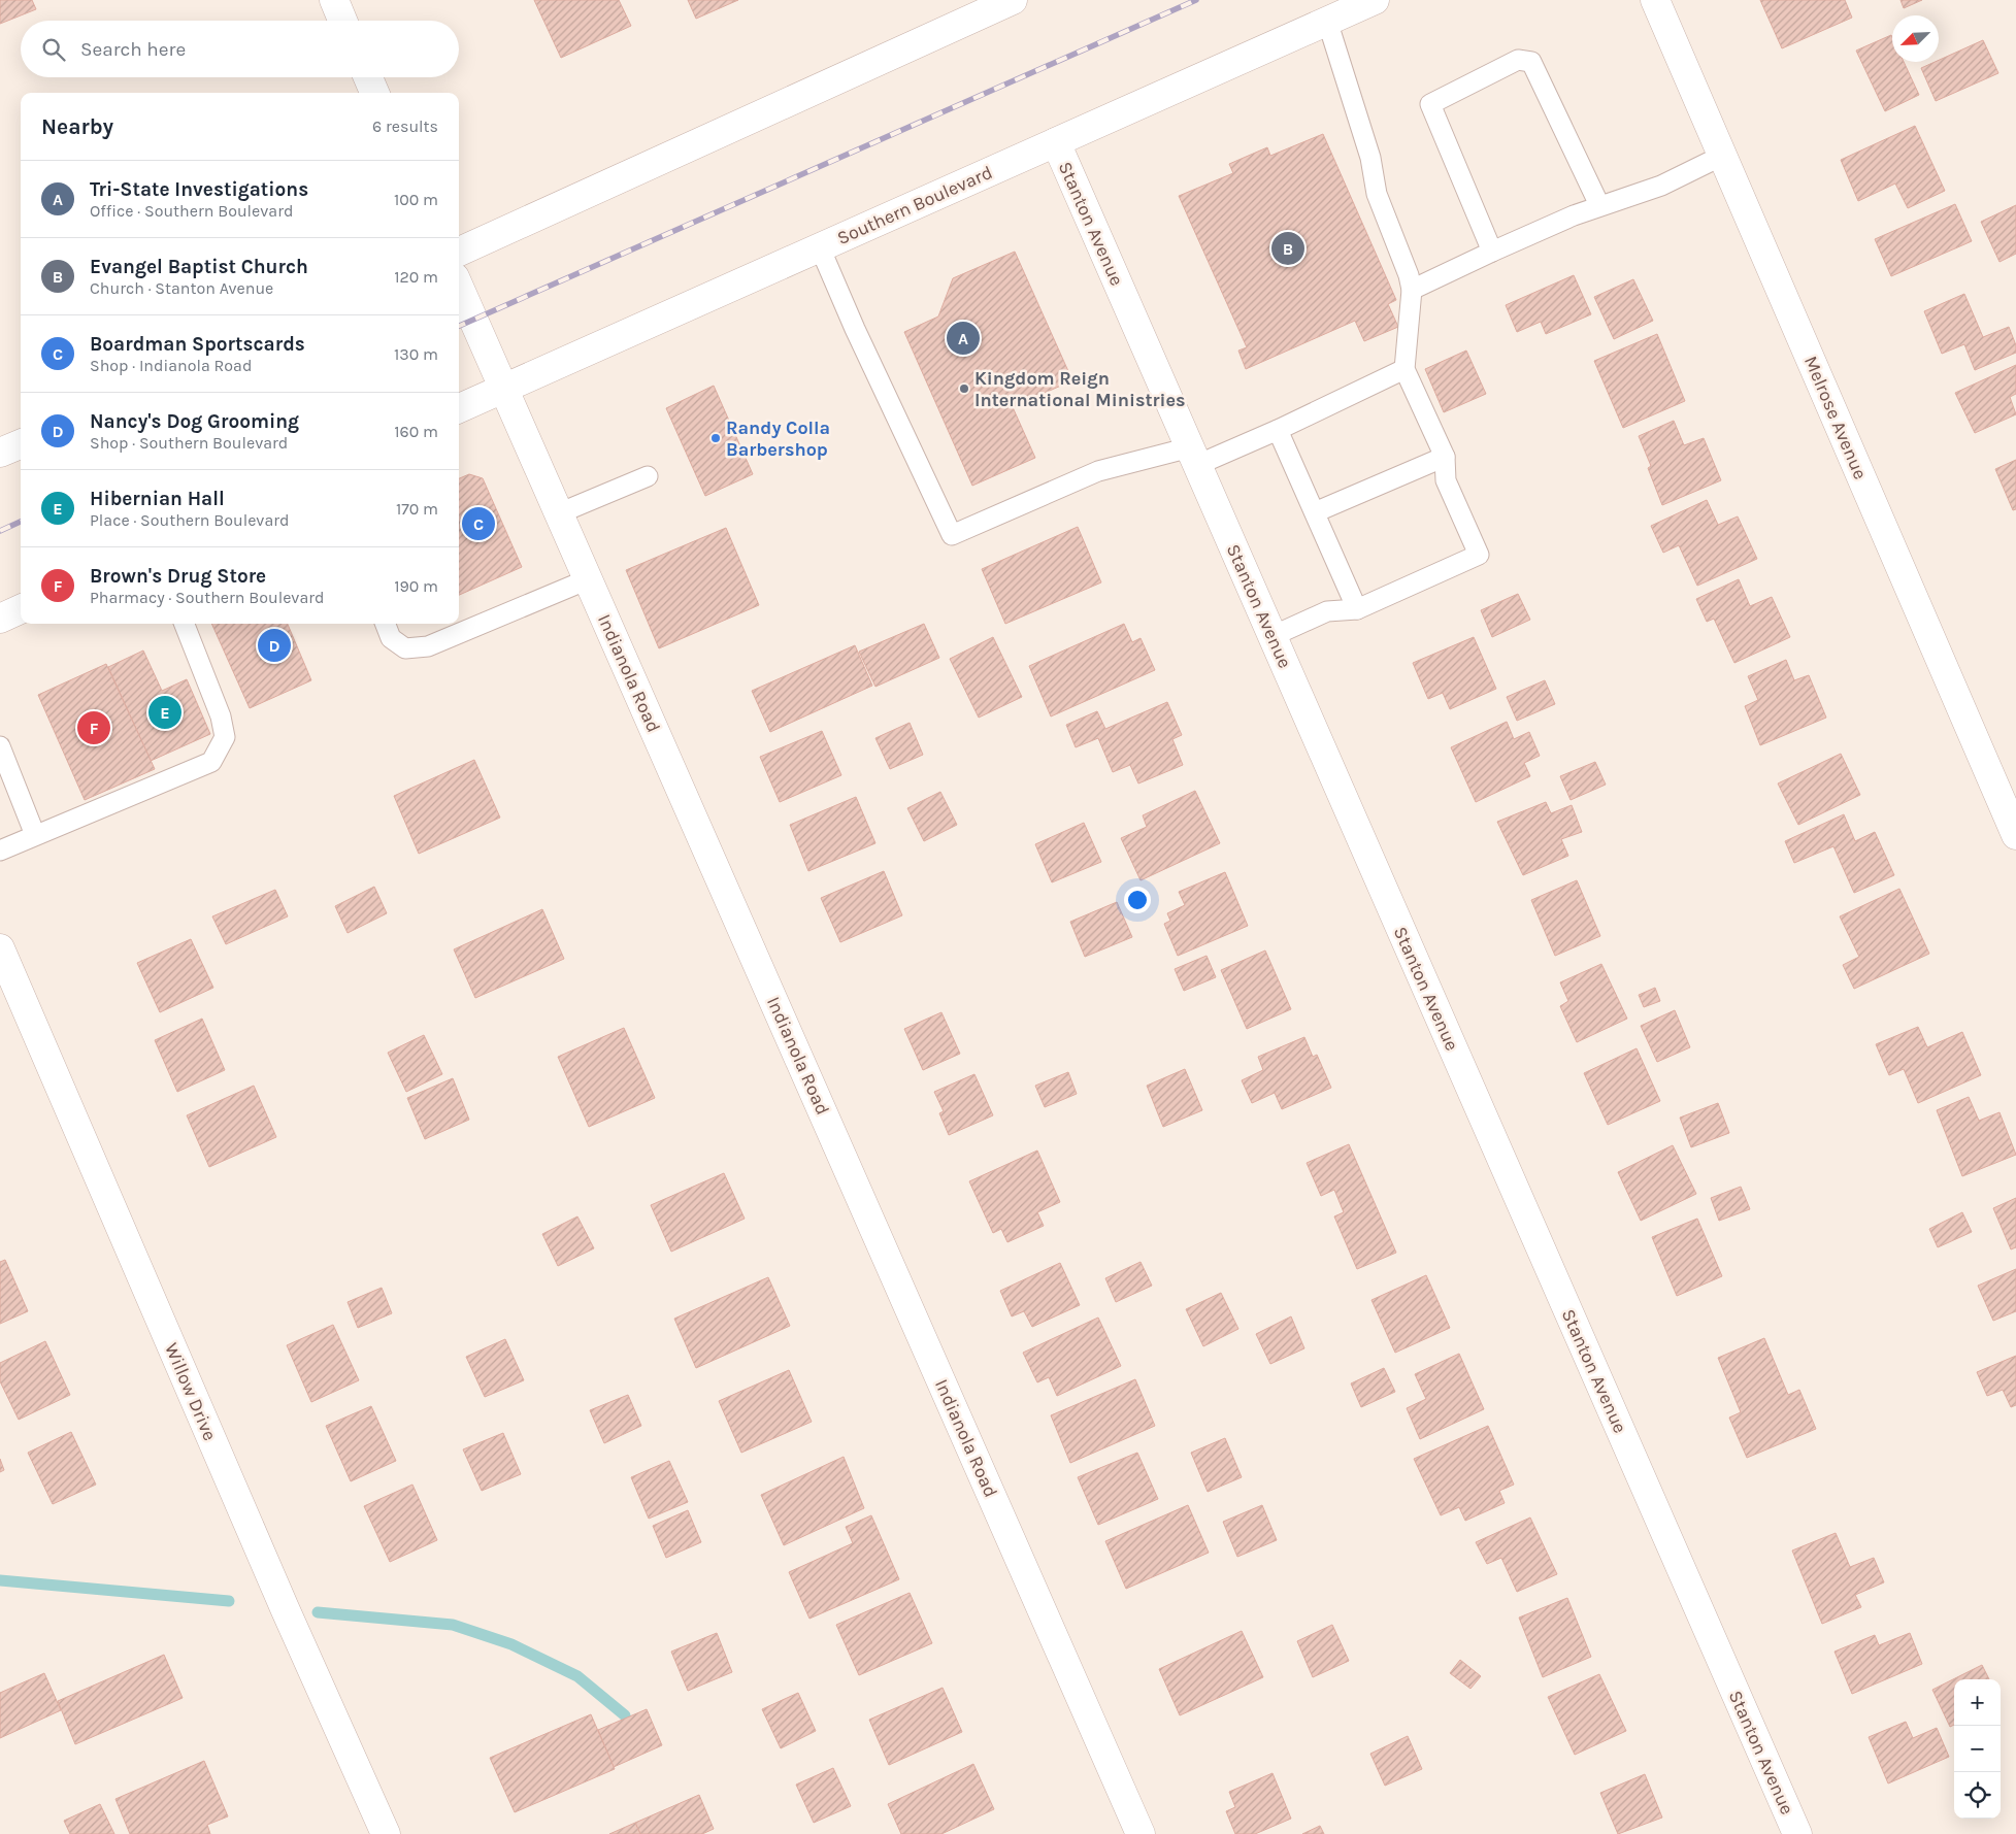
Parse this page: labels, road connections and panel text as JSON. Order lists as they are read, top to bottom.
{
  "streets": {
    "street": [
      "Southern Boulevard",
      "Stanton Avenue",
      "Melrose Avenue",
      "Indianola Road",
      "Willow Drive"
    ]
  },
  "crossings": [
    ["Southern Boulevard", "Stanton Avenue"],
    ["Southern Boulevard", "Indianola Road"]
  ],
  "places": ["Kingdom Reign International Ministries", "Randy Colla Barbershop"],
  "north": "bottom left",
  "page": {
    "search": "Search here",
    "heading": ["Nearby", "6 results"],
    "list": [
      {
        "mark": "A",
        "name": "Tri-State Investigations",
        "note": "Office · Southern Boulevard",
        "value": "100 m"
      },
      {
        "mark": "B",
        "name": "Evangel Baptist Church",
        "note": "Church · Stanton Avenue",
        "value": "120 m"
      },
      {
        "mark": "C",
        "name": "Boardman Sportscards",
        "note": "Shop · Indianola Road",
        "value": "130 m"
      },
      {
        "mark": "D",
        "name": "Nancy's Dog Grooming",
        "note": "Shop · Southern Boulevard",
        "value": "160 m"
      },
      {
        "mark": "E",
        "name": "Hibernian Hall",
        "note": "Place · Southern Boulevard",
        "value": "170 m"
      },
      {
        "mark": "F",
        "name": "Brown's Drug Store",
        "note": "Pharmacy · Southern Boulevard",
        "value": "190 m"
      }
    ],
    "pins": [
      "B",
      "A",
      "C",
      "D",
      "E",
      "F"
    ],
    "map_buttons": ["+", "−"]
  }
}
